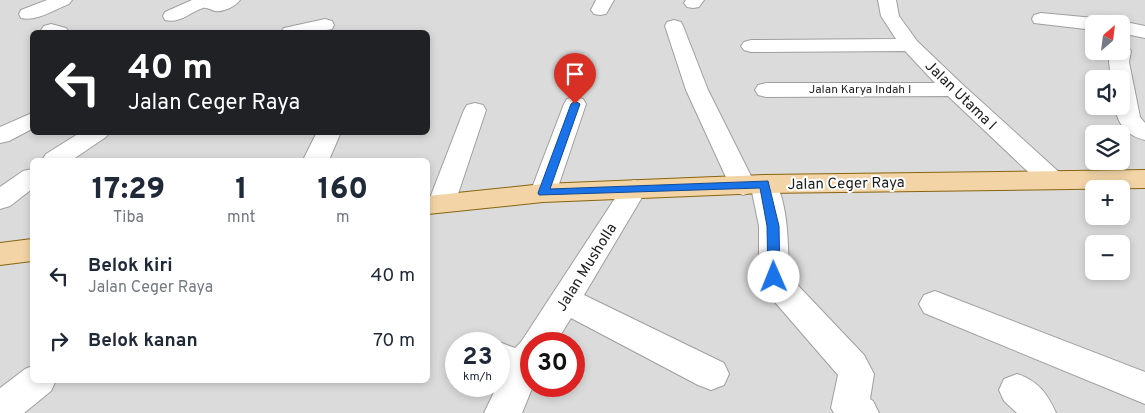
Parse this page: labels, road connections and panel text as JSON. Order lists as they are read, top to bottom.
{
  "streets": {
    "main road": ["Jalan Ceger Raya"],
    "street": ["Jalan Karya Indah I", "Jalan Utama I", "Jalan Musholla"]
  },
  "crossings": [
    ["Jalan Karya Indah I", "Jalan Utama I"],
    ["Jalan Utama I", "Jalan Ceger Raya"],
    ["Jalan Ceger Raya", "Jalan Musholla"]
  ],
  "north": "top right",
  "page": {
    "map_buttons": ["+", "−"],
    "turn": ["40 m", "Jalan Ceger Raya"],
    "eta": [
      "17:29",
      "Tiba",
      "1",
      "mnt",
      "160",
      "m"
    ],
    "list": [
      {
        "name": "Belok kiri",
        "note": "Jalan Ceger Raya",
        "value": "40 m"
      },
      {
        "name": "Belok kanan",
        "value": "70 m"
      }
    ],
    "speed": "23 km/h",
    "limit": "30"
  }
}
